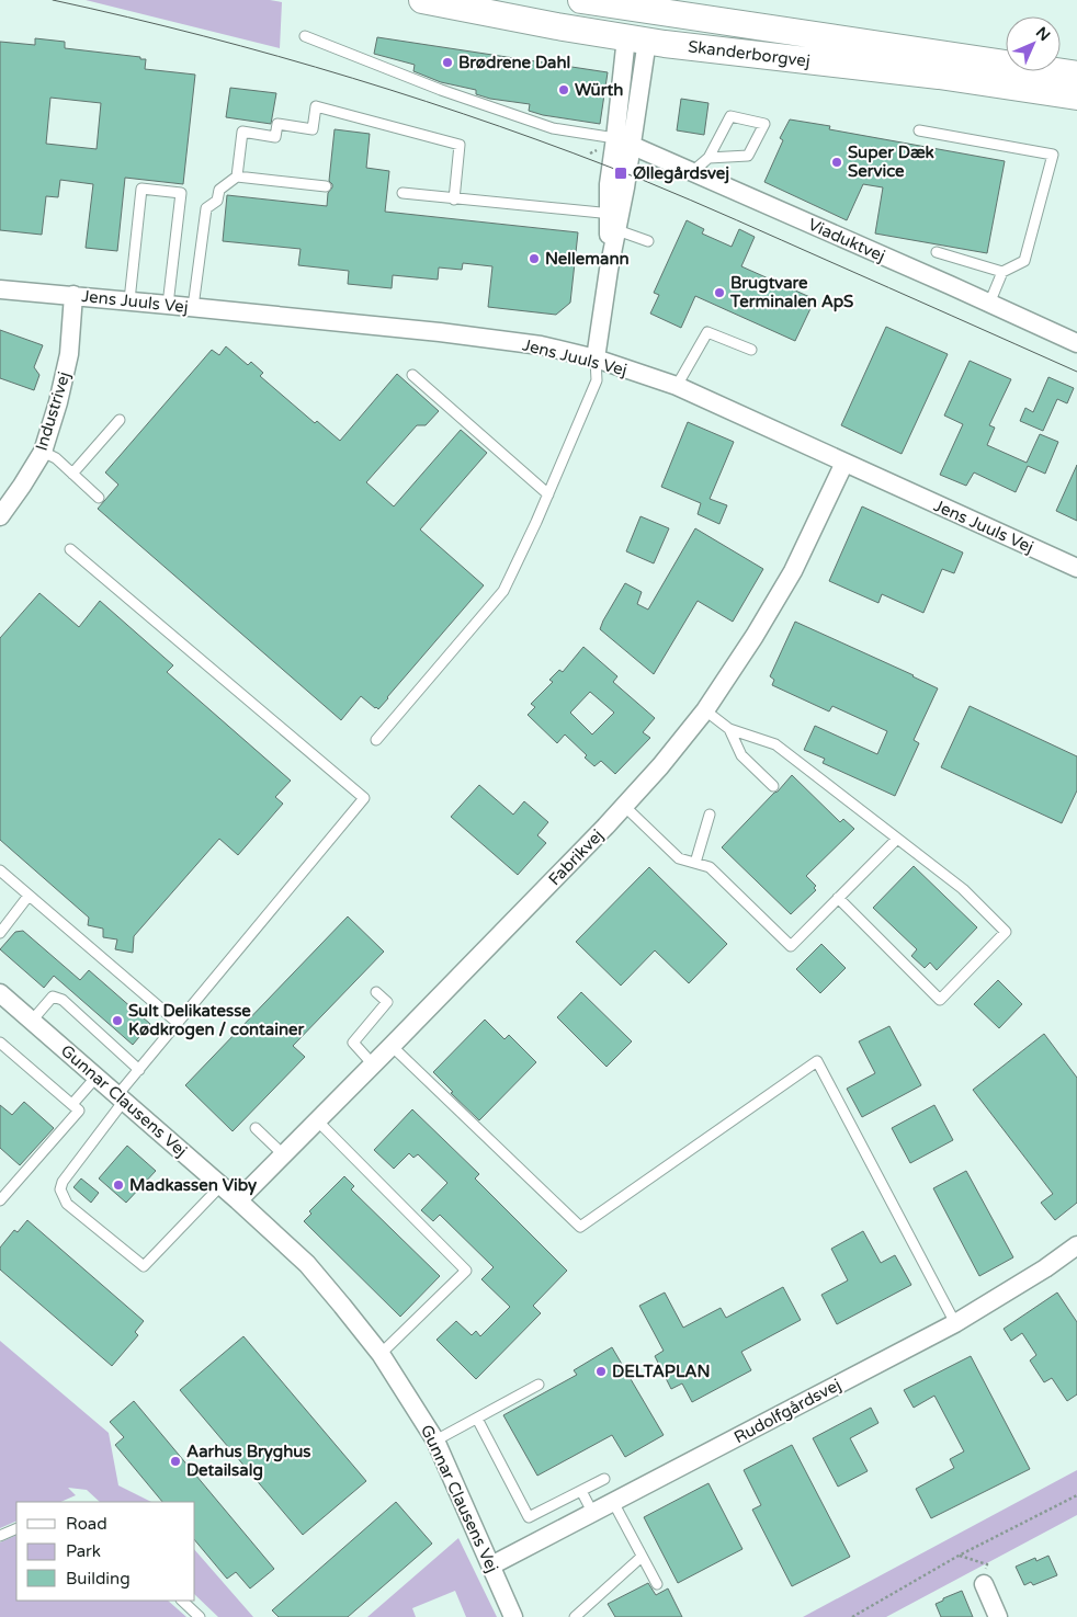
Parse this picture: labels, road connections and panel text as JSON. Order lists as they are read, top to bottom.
{
  "streets": {
    "main road": ["Skanderborgvej"],
    "street": [
      "Viaduktvej",
      "Jens Juuls Vej",
      "Industrivej",
      "Fabrikvej",
      "Gunnar Clausens Vej",
      "Rudolfgårdsvej"
    ]
  },
  "crossings": [
    ["Jens Juuls Vej", "Industrivej"],
    ["Jens Juuls Vej", "Fabrikvej"],
    ["Fabrikvej", "Gunnar Clausens Vej"],
    ["Gunnar Clausens Vej", "Rudolfgårdsvej"]
  ],
  "places": {
    "other": [
      "Brødrene Dahl",
      "Würth",
      "Super Dæk Service",
      "Nellemann",
      "Brugtvare Terminalen ApS",
      "Sult Delikatesse Kødkrogen / container",
      "Madkassen Viby",
      "DELTAPLAN",
      "Aarhus Bryghus Detailsalg"
    ],
    "transit": ["Øllegårdsvej"]
  },
  "legend": ["Road", "Park", "Building"],
  "north": "top right"
}
